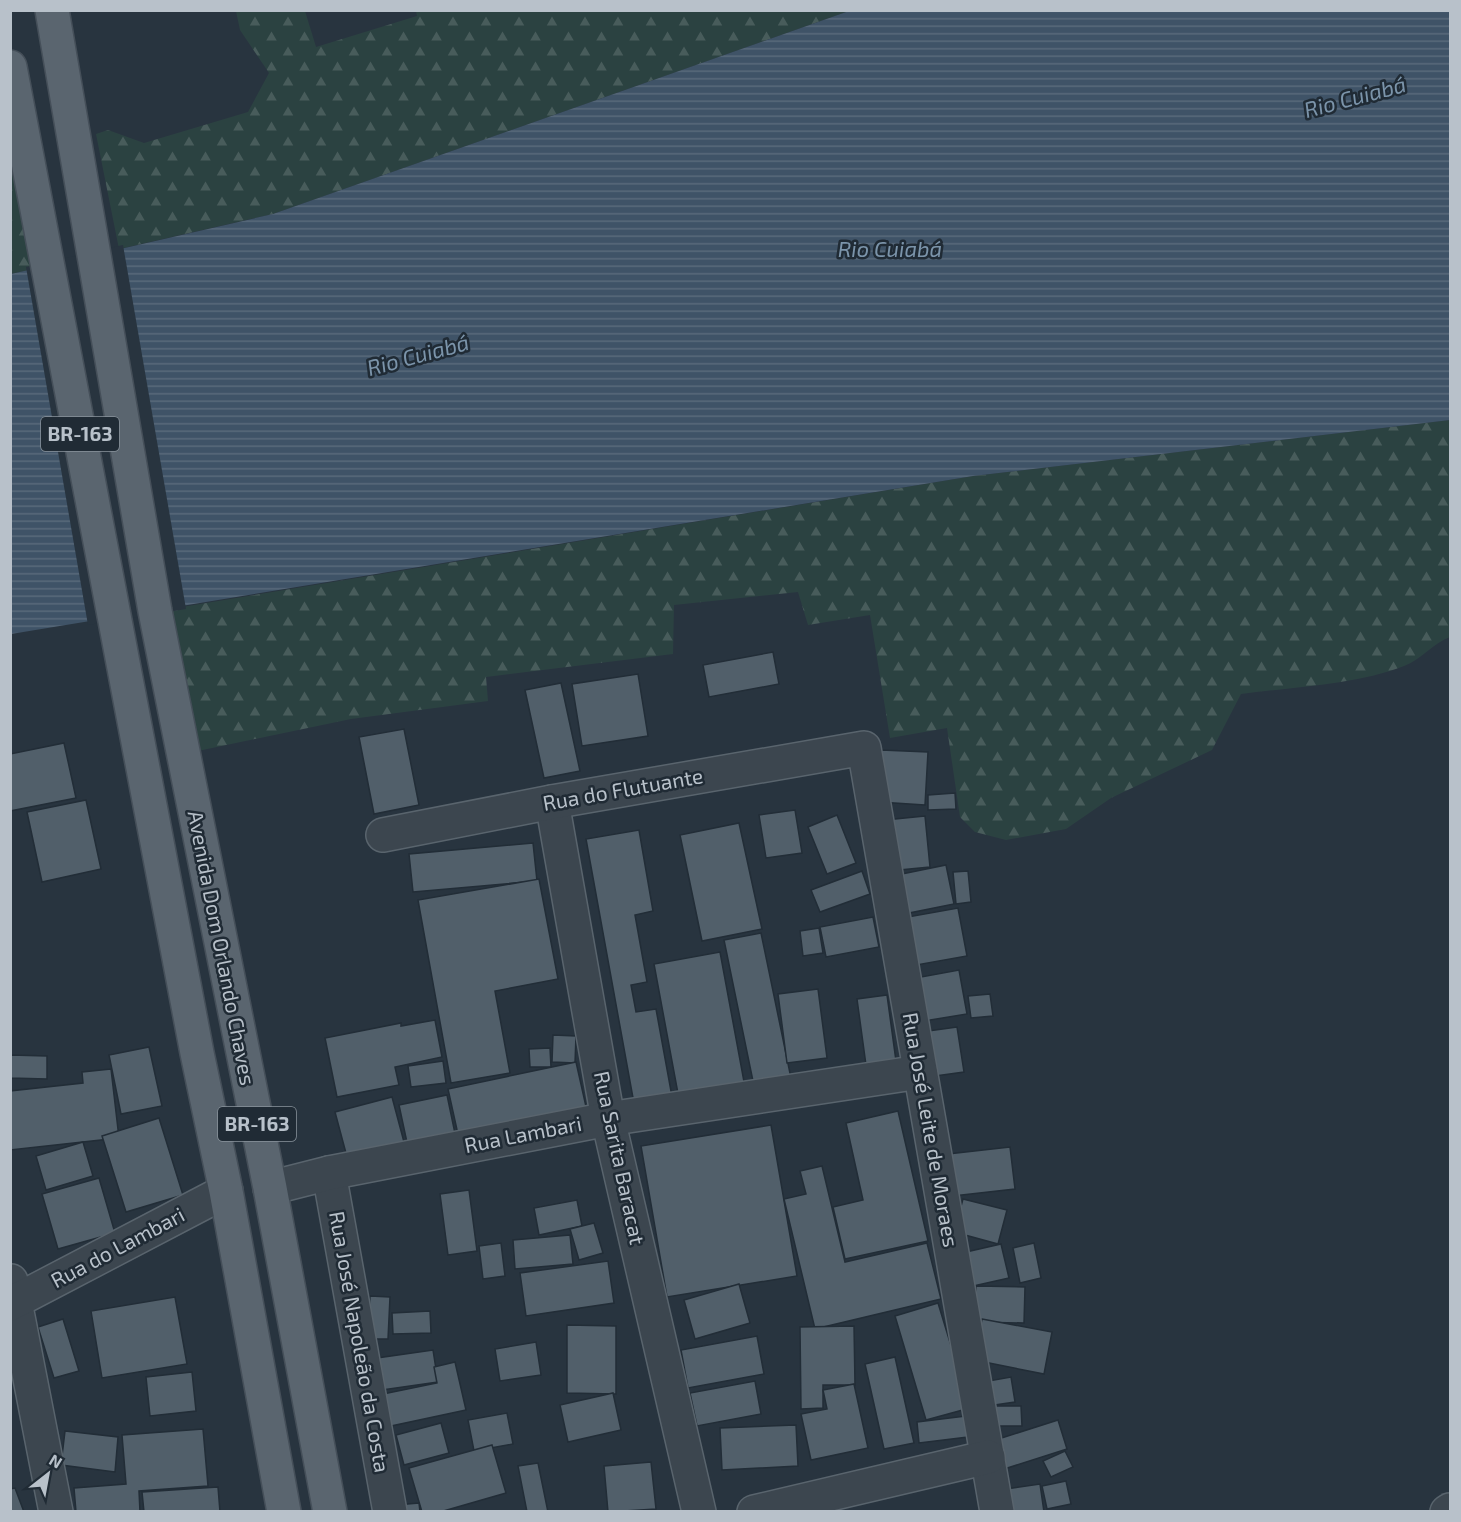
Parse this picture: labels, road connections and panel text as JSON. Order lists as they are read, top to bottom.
{
  "streets": {
    "main road": ["BR-163", "Avenida Dom Orlando Chaves"],
    "street": [
      "Rua do Flutuante",
      "Rua José Leite de Moraes",
      "Rua Lambari",
      "Rua Sarita Baracat",
      "Rua do Lambari",
      "Rua José Napoleão da Costa"
    ]
  },
  "crossings": [
    ["BR-163", "Avenida Dom Orlando Chaves"],
    ["Rua do Flutuante", "Rua José Leite de Moraes"],
    ["Rua do Flutuante", "Rua Sarita Baracat"],
    ["Avenida Dom Orlando Chaves", "Rua Lambari"],
    ["Avenida Dom Orlando Chaves", "Rua do Lambari"],
    ["Rua José Leite de Moraes", "Rua Lambari"],
    ["Rua Lambari", "Rua Sarita Baracat"],
    ["Rua Lambari", "Rua José Napoleão da Costa"]
  ],
  "water": ["Rio Cuiabá"],
  "north": "top right"
}
